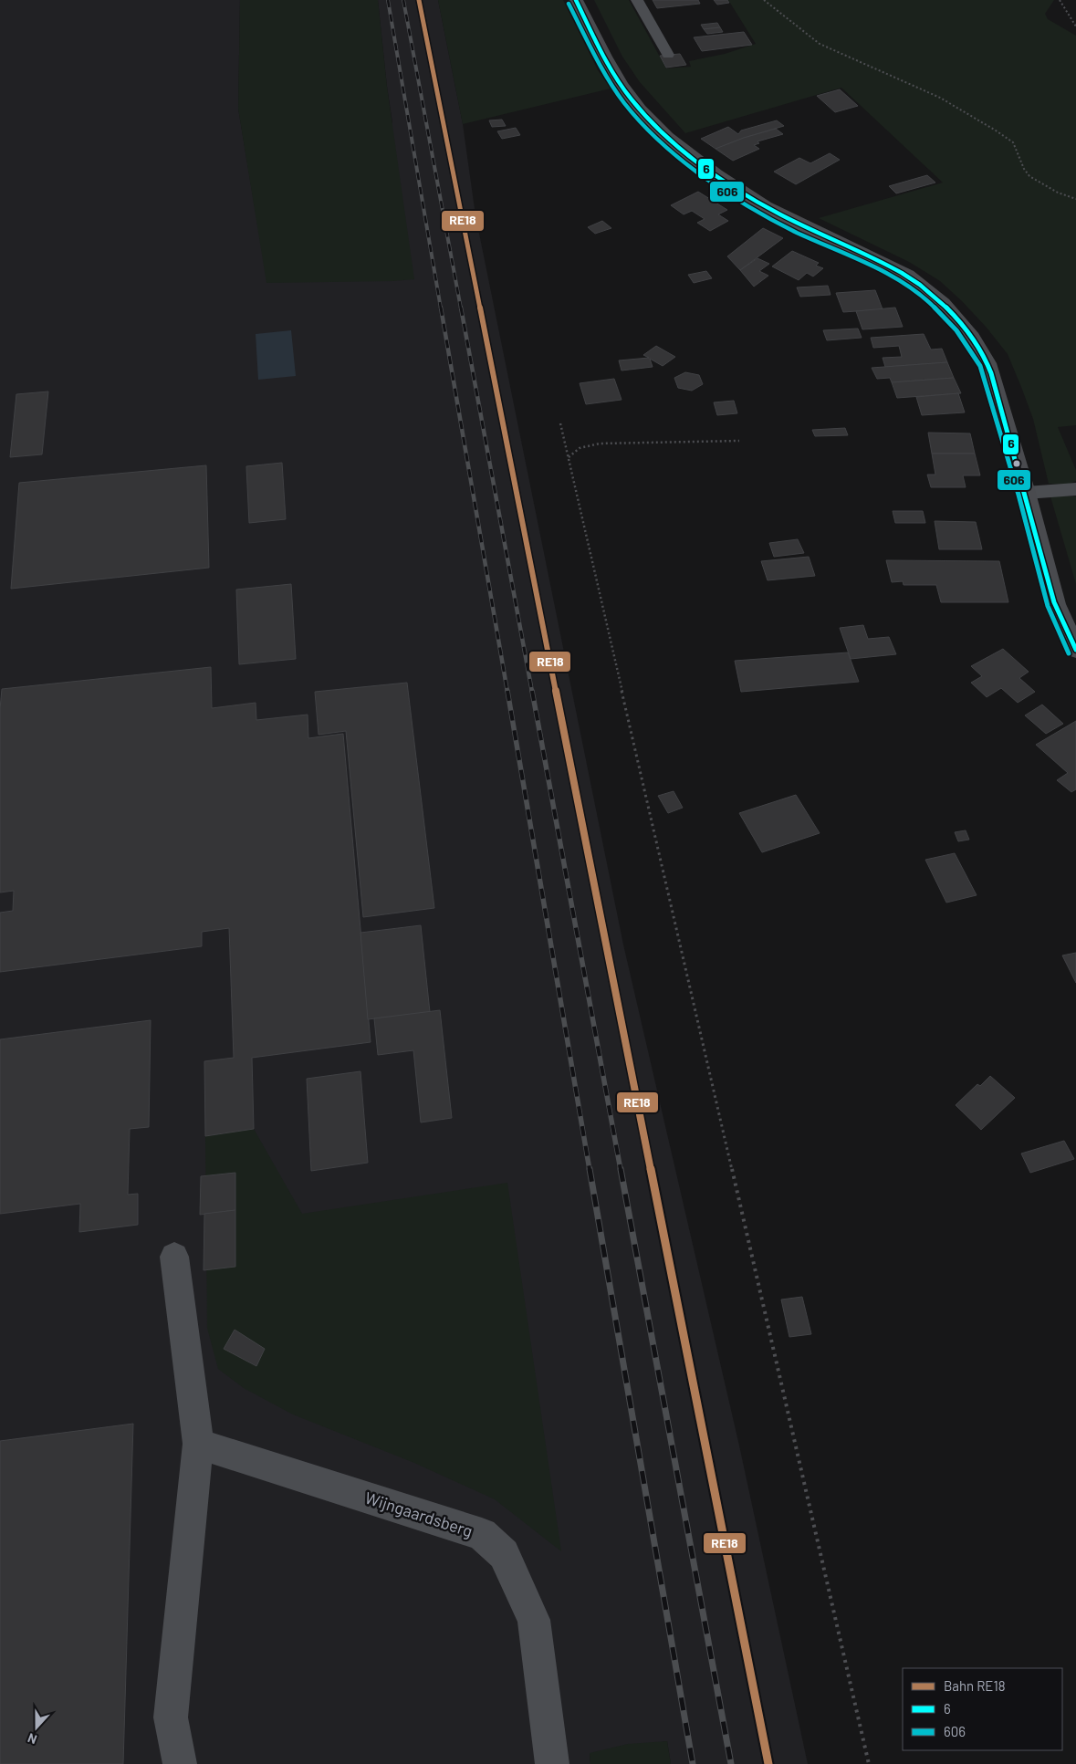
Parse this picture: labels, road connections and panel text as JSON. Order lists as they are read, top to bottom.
{
  "streets": {
    "street": ["Wijngaardsberg"]
  },
  "lines": ["rail line RE18", "transit line 6", "transit line 606"],
  "legend": ["Bahn RE18", "6", "606"],
  "north": "bottom"
}
